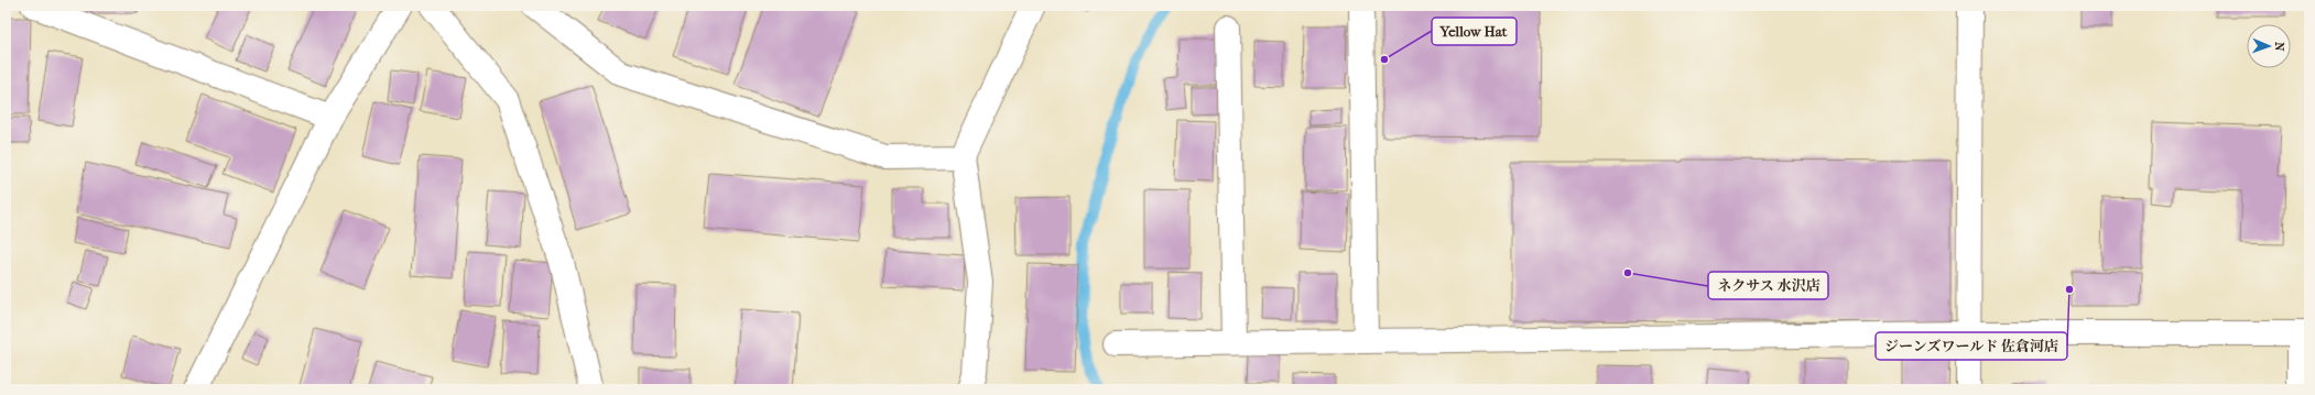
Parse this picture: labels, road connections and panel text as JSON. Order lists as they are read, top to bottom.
{
  "places": ["Yellow Hat", "ネクサス 水沢店", "ジーンズワールド 佐倉河店"],
  "north": "right"
}
